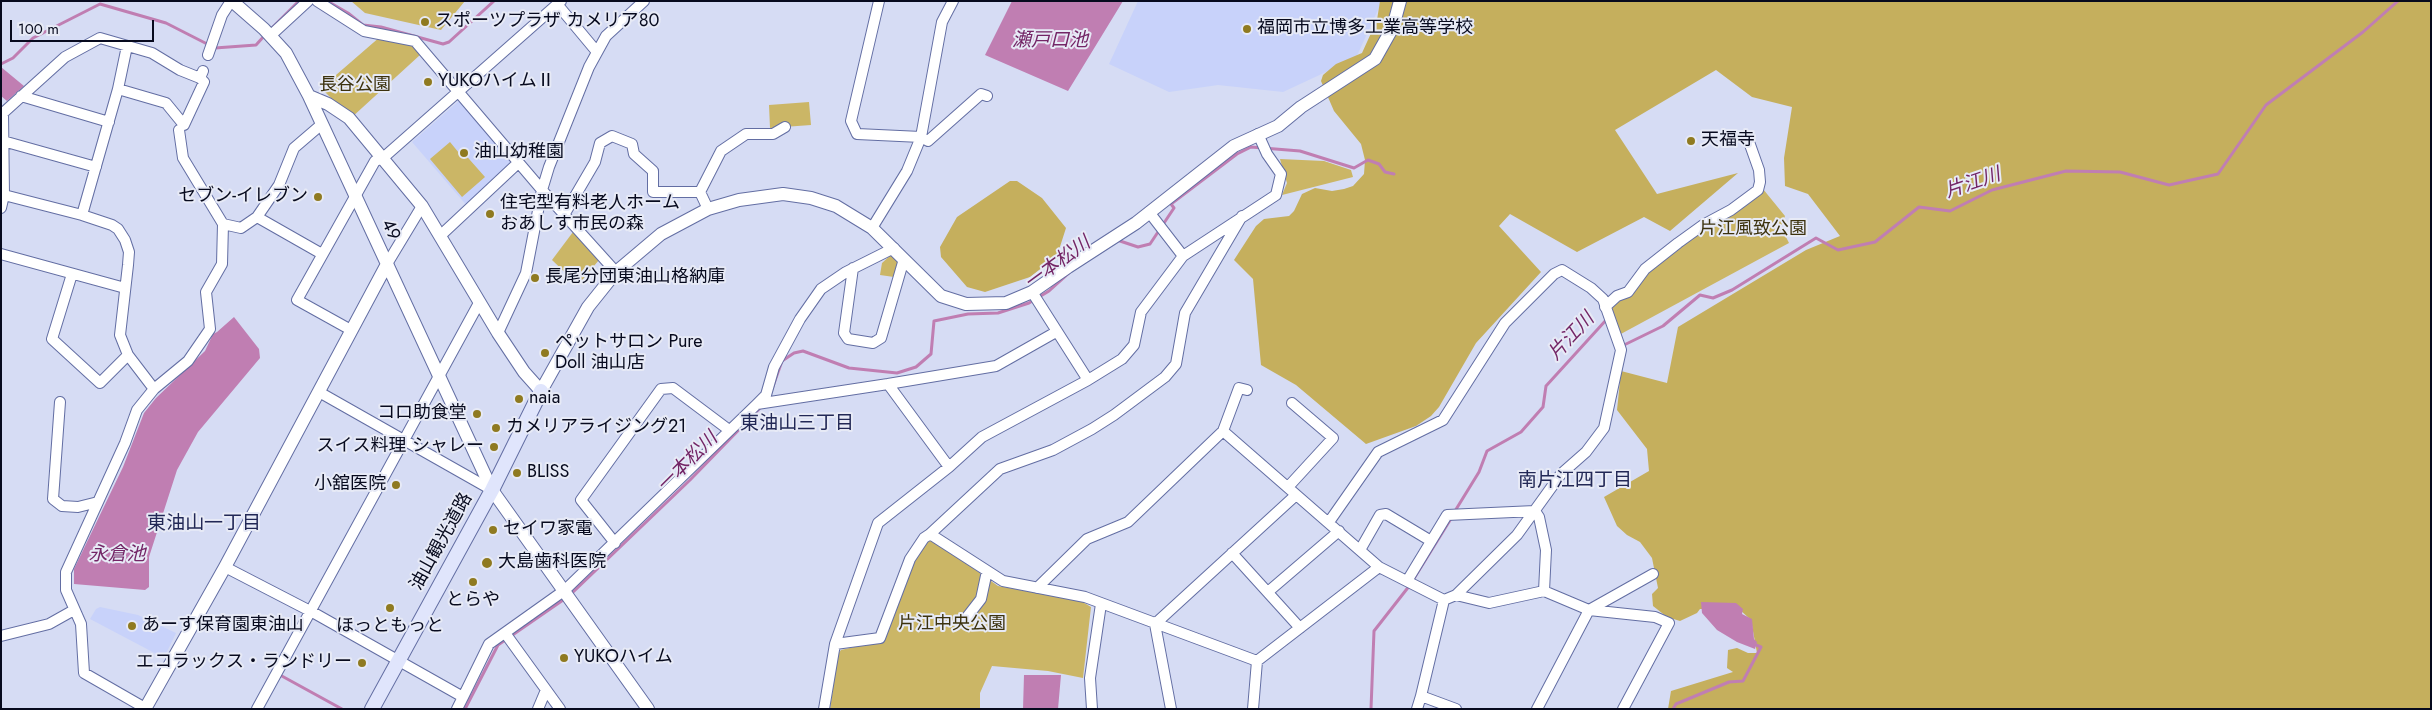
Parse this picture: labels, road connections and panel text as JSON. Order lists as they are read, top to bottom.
{
  "streets": {
    "main road": ["油山観光道路"],
    "street": ["49"]
  },
  "crossings": [
    ["49", "油山観光道路"]
  ],
  "districts": ["東油山三丁目", "南片江四丁目", "東油山一丁目"],
  "water": [
    "瀬戸口池",
    "片江川",
    "一本松川",
    "永倉池"
  ],
  "parks": ["長谷公園", "片江風致公園", "片江中央公園"],
  "places": [
    "スポーツプラザ カメリア８０",
    "福岡市立博多工業高等学校",
    "YUKOハイムⅡ",
    "天福寺",
    "油山幼稚園",
    "セブン-イレブン",
    "住宅型有料老人ホーム おあしす市民の森",
    "長尾分団東油山格納庫",
    "ペットサロン Pure Doll 油山店",
    "naia",
    "コロ助食堂",
    "カメリアライジング21",
    "スイス料理 シャレー",
    "BLISS",
    "小舘医院",
    "セイワ家電",
    "大島歯科医院",
    "とらや",
    "ほっともっと",
    "あーす保育園東油山",
    "YUKOハイム",
    "エコラックス・ランドリー"
  ],
  "scale_bar": "100 m"
}
